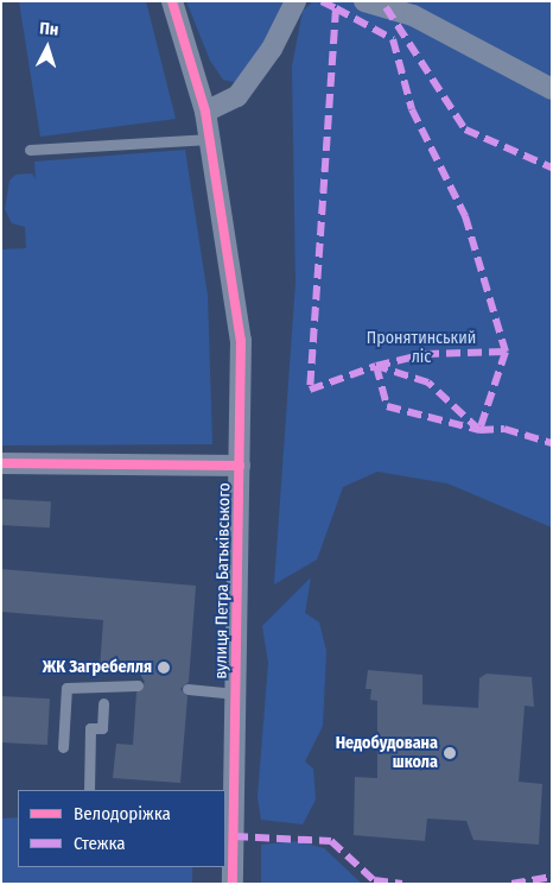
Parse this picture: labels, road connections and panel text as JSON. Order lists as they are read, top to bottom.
{
  "streets": {
    "street": ["вулиця Петра Батьківського"]
  },
  "parks": ["Пронятинський ліс"],
  "places": ["ЖК Загребелля", "Недобудована школа"],
  "legend": ["Велодоріжка", "Стежка"],
  "north": "top"
}
